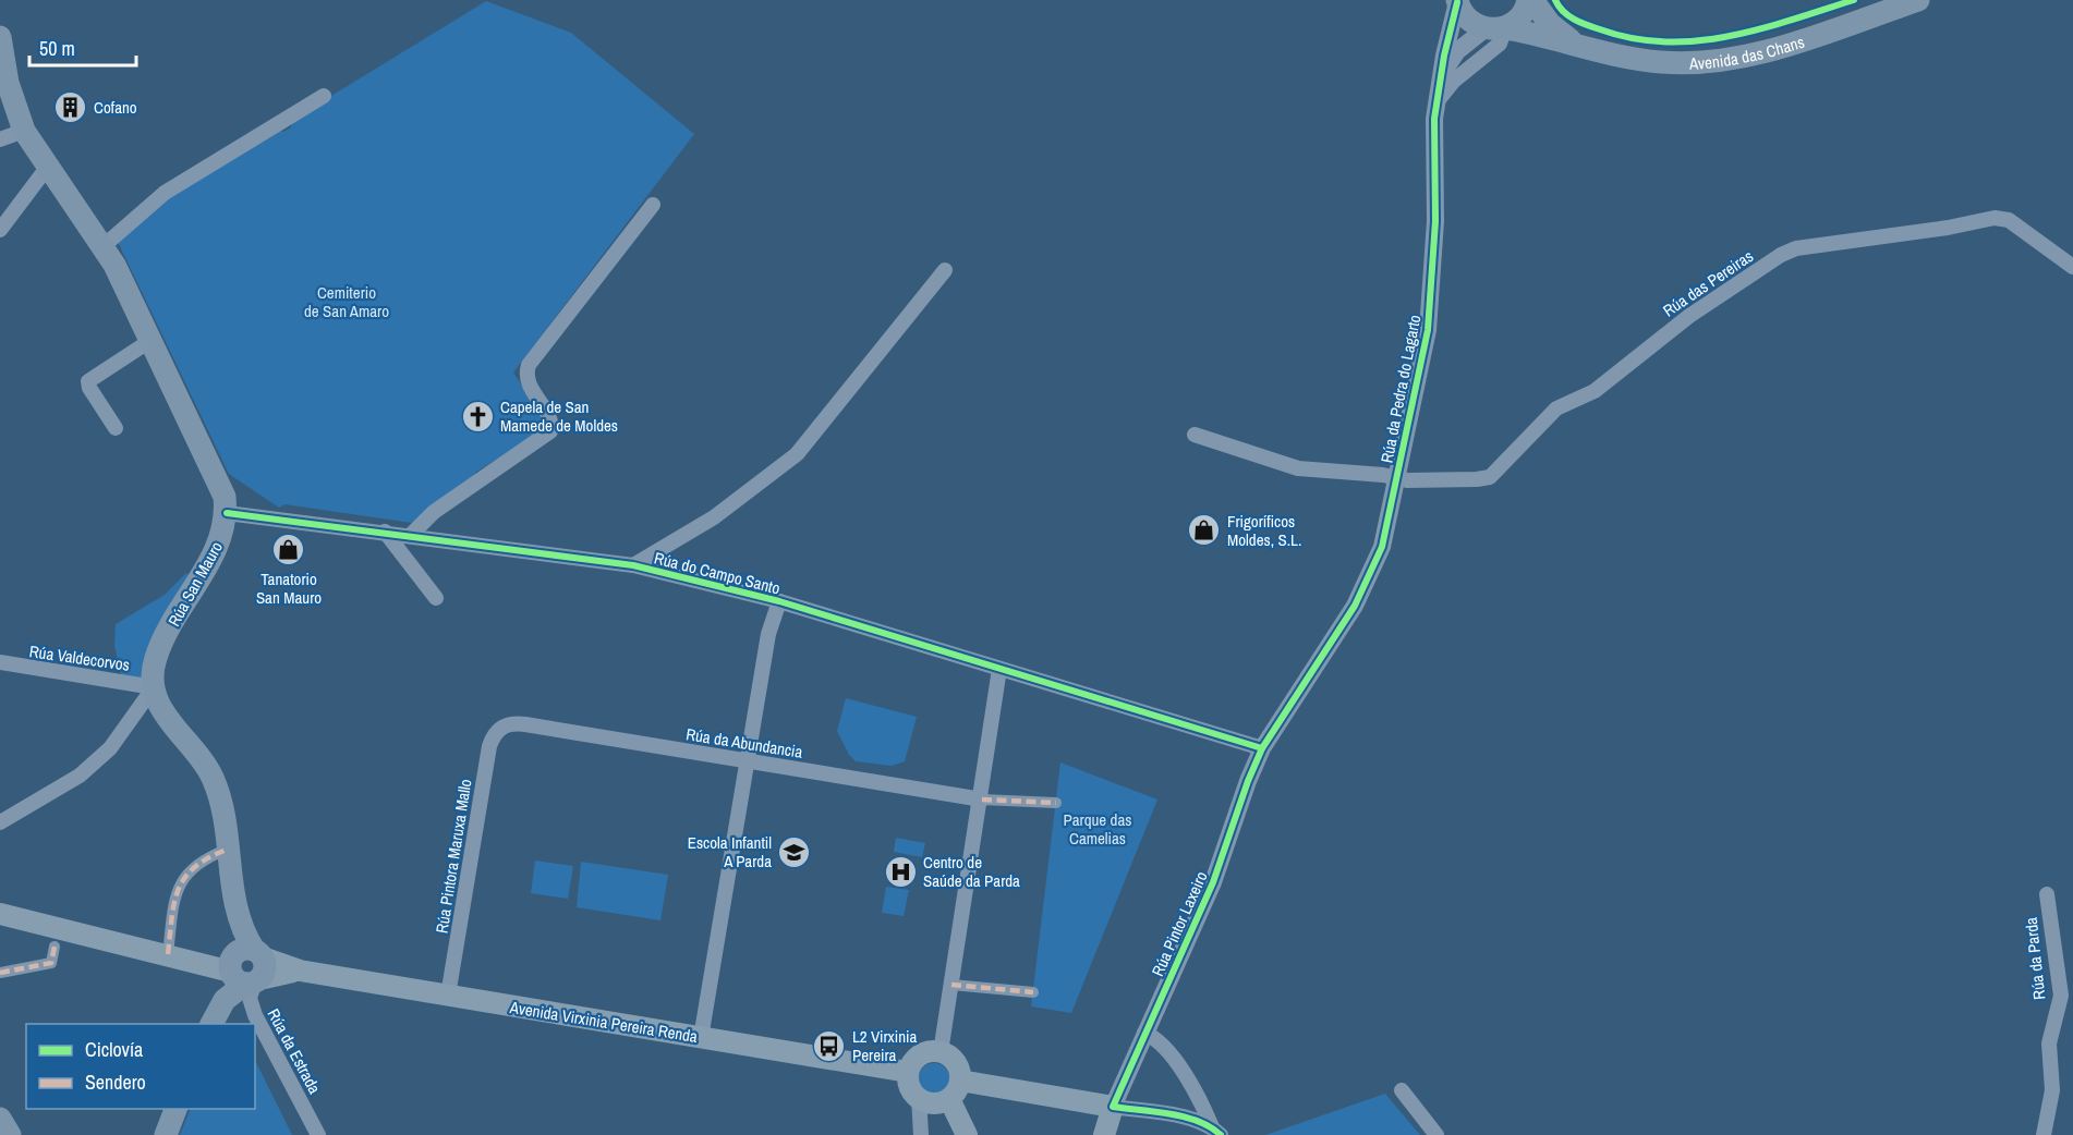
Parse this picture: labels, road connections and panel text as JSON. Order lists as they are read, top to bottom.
{
  "streets": {
    "main road": [
      "Avenida das Chans",
      "Rúa San Mauro",
      "Rúa Pintor Laxeiro",
      "Avenida Virxinia Pereira Renda"
    ],
    "street": [
      "Rúa das Pereiras",
      "Rúa da Pedra do Lagarto",
      "Rúa do Campo Santo",
      "Rúa Valdecorvos",
      "Rúa da Abundancia",
      "Rúa Pintora Maruxa Mallo",
      "Rúa da Parda",
      "Rúa da Estrada"
    ]
  },
  "crossings": [
    ["Avenida das Chans", "Rúa da Pedra do Lagarto"],
    ["Rúa das Pereiras", "Rúa da Pedra do Lagarto"],
    ["Rúa da Pedra do Lagarto", "Rúa do Campo Santo"],
    ["Rúa da Pedra do Lagarto", "Rúa Pintor Laxeiro"],
    ["Rúa do Campo Santo", "Rúa San Mauro"],
    ["Rúa do Campo Santo", "Rúa Pintor Laxeiro"],
    ["Rúa San Mauro", "Rúa Valdecorvos"],
    ["Rúa da Abundancia", "Rúa Pintora Maruxa Mallo"],
    ["Rúa Pintora Maruxa Mallo", "Avenida Virxinia Pereira Renda"],
    ["Avenida Virxinia Pereira Renda", "Rúa da Estrada"]
  ],
  "parks": ["Cemiterio de San Amaro", "Parque das Camelias"],
  "places": {
    "building": ["Cofano"],
    "church": ["Capela de San Mamede de Moldes"],
    "shop": ["Frigoríficos Moldes, S.L.", "Tanatorio San Mauro"],
    "school or university": ["Escola Infantil A Parda"],
    "hospital": ["Centro de Saúde da Parda"],
    "bus stop": ["L2 Virxinia Pereira"]
  },
  "legend": ["Ciclovía", "Sendero"],
  "scale_bar": "50 m"
}
